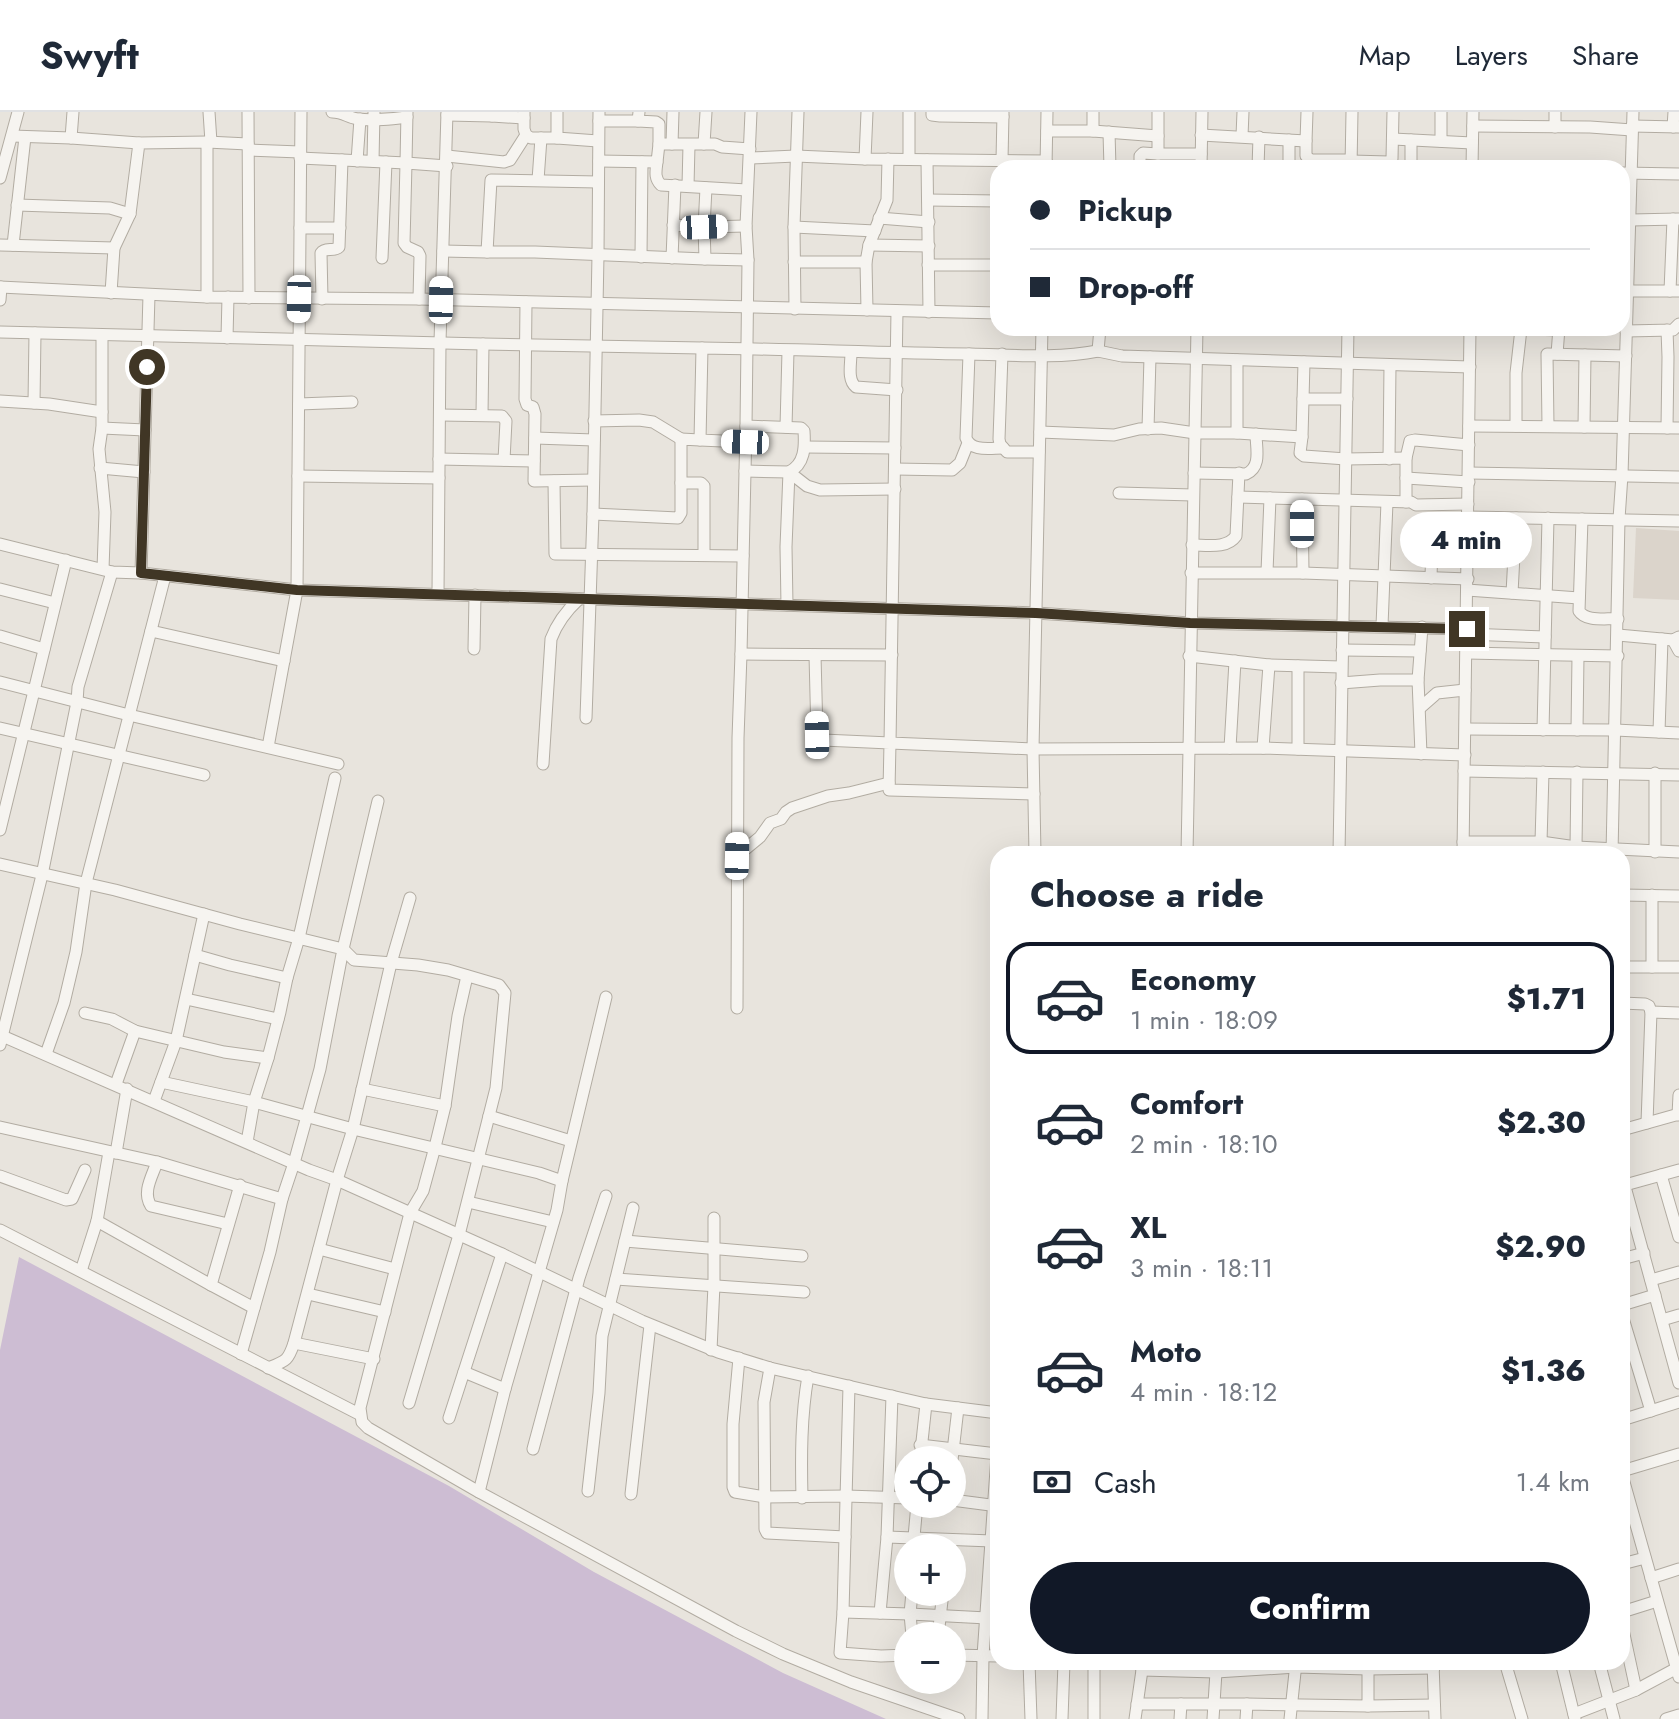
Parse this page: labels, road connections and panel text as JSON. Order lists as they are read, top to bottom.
{
  "page": {
    "header": "Swyft",
    "nav": ["Map", "Layers", "Share"],
    "banner": ["Pickup", "Drop-off"],
    "bubble": "4 min",
    "heading": "Choose a ride",
    "list": [
      {
        "name": "Economy",
        "note": "1 min · 18:09",
        "value": "$1.71"
      },
      {
        "name": "Comfort",
        "note": "2 min · 18:10",
        "value": "$2.30"
      },
      {
        "name": "XL",
        "note": "3 min · 18:11",
        "value": "$2.90"
      },
      {
        "name": "Moto",
        "note": "4 min · 18:12",
        "value": "$1.36"
      }
    ],
    "pay": ["Cash", "1.4 km"],
    "map_buttons": ["+", "−"],
    "buttons": "Confirm"
  }
}
